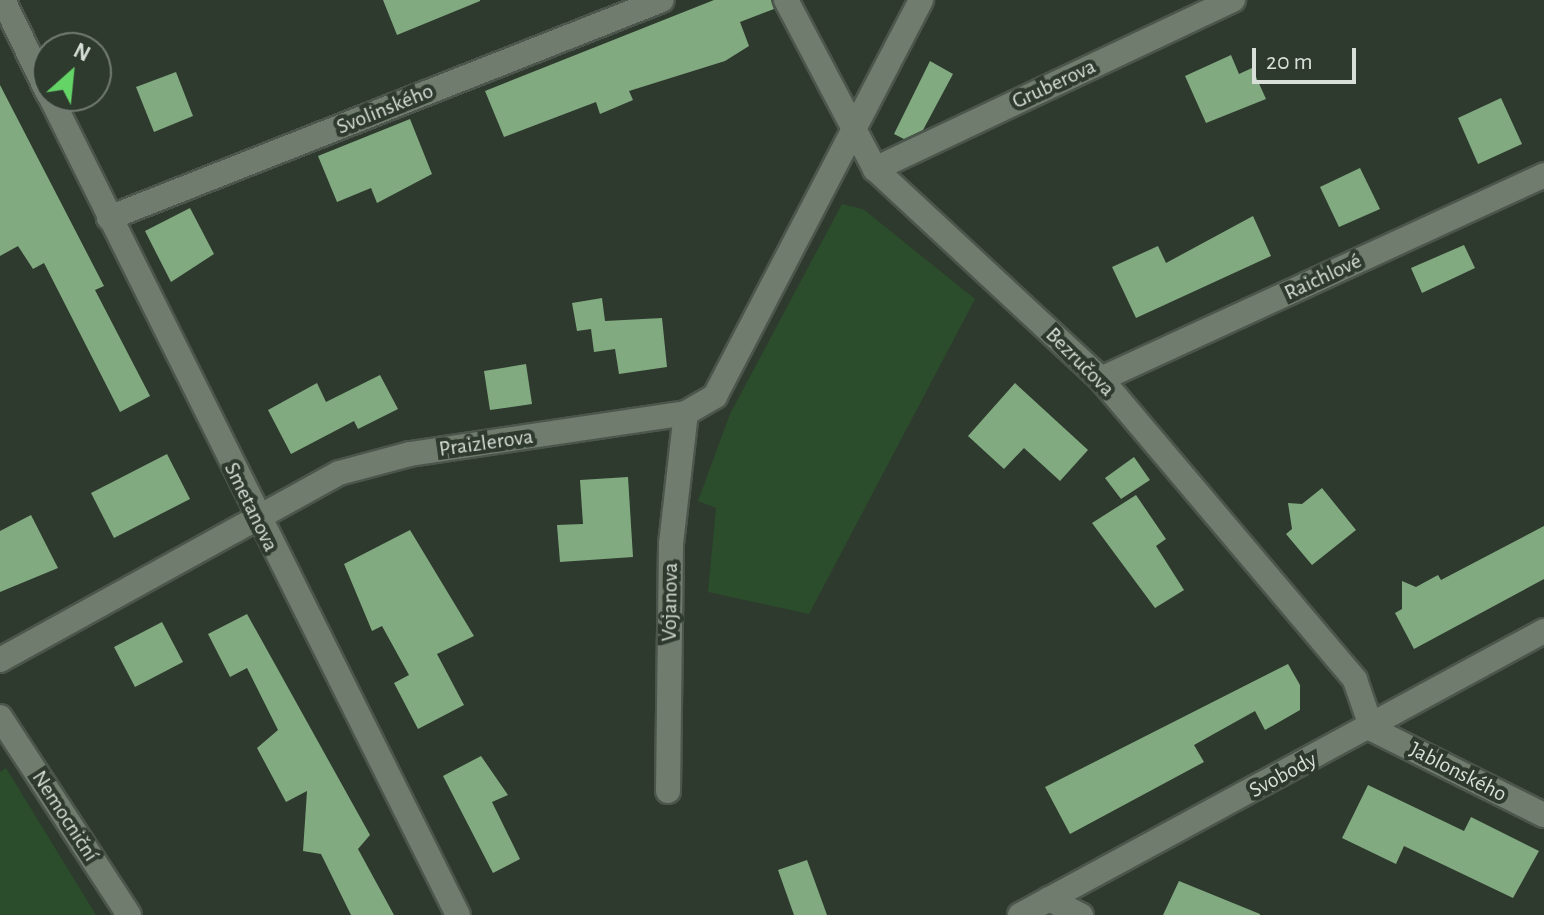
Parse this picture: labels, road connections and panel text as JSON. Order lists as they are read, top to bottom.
{
  "streets": {
    "street": [
      "Gruberova",
      "Svolinského",
      "Raichlové",
      "Bezručova",
      "Praizlerova",
      "Smetanova",
      "Vojanova",
      "Jablonského",
      "Svobody",
      "Nemocniční"
    ]
  },
  "crossings": [
    ["Gruberova", "Bezručova"],
    ["Svolinského", "Smetanova"],
    ["Raichlové", "Bezručova"],
    ["Bezručova", "Praizlerova"],
    ["Bezručova", "Jablonského"],
    ["Bezručova", "Svobody"],
    ["Praizlerova", "Smetanova"],
    ["Praizlerova", "Vojanova"],
    ["Jablonského", "Svobody"]
  ],
  "scale_bar": "20 m",
  "north": "top right"
}
